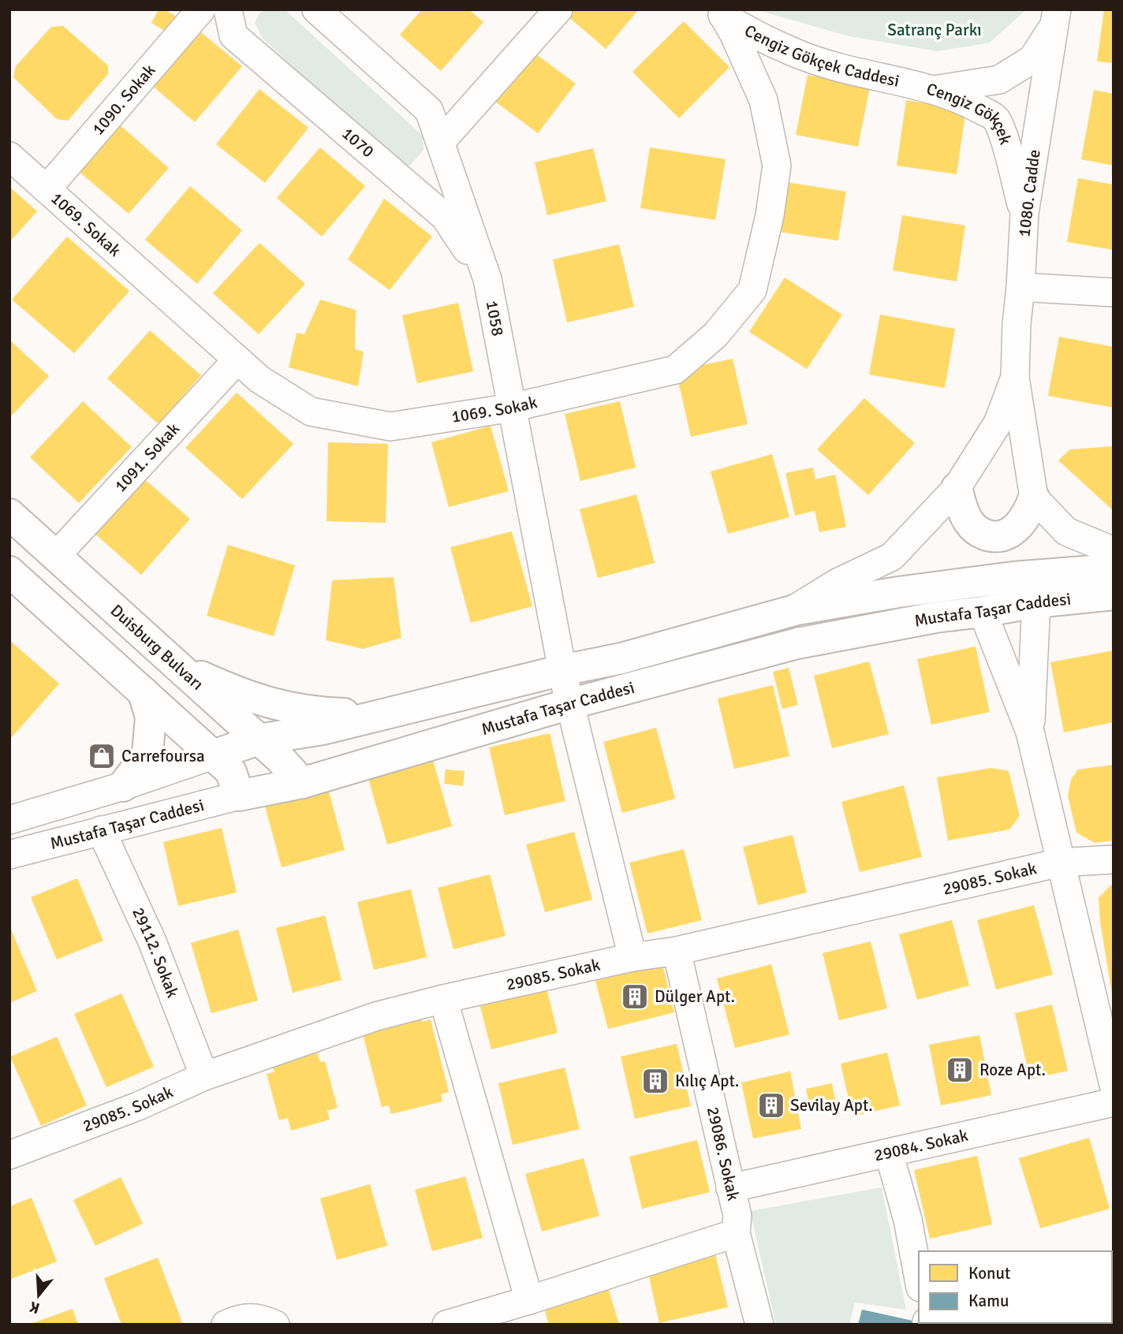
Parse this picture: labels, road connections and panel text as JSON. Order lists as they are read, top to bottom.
{
  "streets": {
    "main road": ["Mustafa Taşar Caddesi", "Duisburg Bulvarı"],
    "street": [
      "Cengiz Gökçek Caddesi",
      "1090. Sokak",
      "Cengiz Gökçek",
      "1070",
      "1080. Cadde",
      "1069. Sokak",
      "1058",
      "1091. Sokak",
      "29085. Sokak",
      "29112. Sokak",
      "29084. Sokak",
      "29086. Sokak"
    ]
  },
  "crossings": [
    ["Cengiz Gökçek Caddesi", "Cengiz Gökçek"],
    ["Cengiz Gökçek Caddesi", "1069. Sokak"],
    ["1090. Sokak", "1069. Sokak"],
    ["Cengiz Gökçek", "1080. Cadde"],
    ["1070", "1058"],
    ["1069. Sokak", "1058"],
    ["1069. Sokak", "1091. Sokak"],
    ["1058", "Mustafa Taşar Caddesi"],
    ["1091. Sokak", "Duisburg Bulvarı"],
    ["Mustafa Taşar Caddesi", "Duisburg Bulvarı"],
    ["Mustafa Taşar Caddesi", "29112. Sokak"],
    ["29085. Sokak", "29112. Sokak"],
    ["29085. Sokak", "29086. Sokak"],
    ["29084. Sokak", "29086. Sokak"]
  ],
  "parks": ["Satranç Parkı"],
  "places": {
    "shop": ["Carrefoursa"],
    "building": [
      "Dülger Apt.",
      "Roze Apt.",
      "Kılıç Apt.",
      "Sevilay Apt."
    ]
  },
  "legend": ["Konut", "Kamu"],
  "north": "bottom"
}
